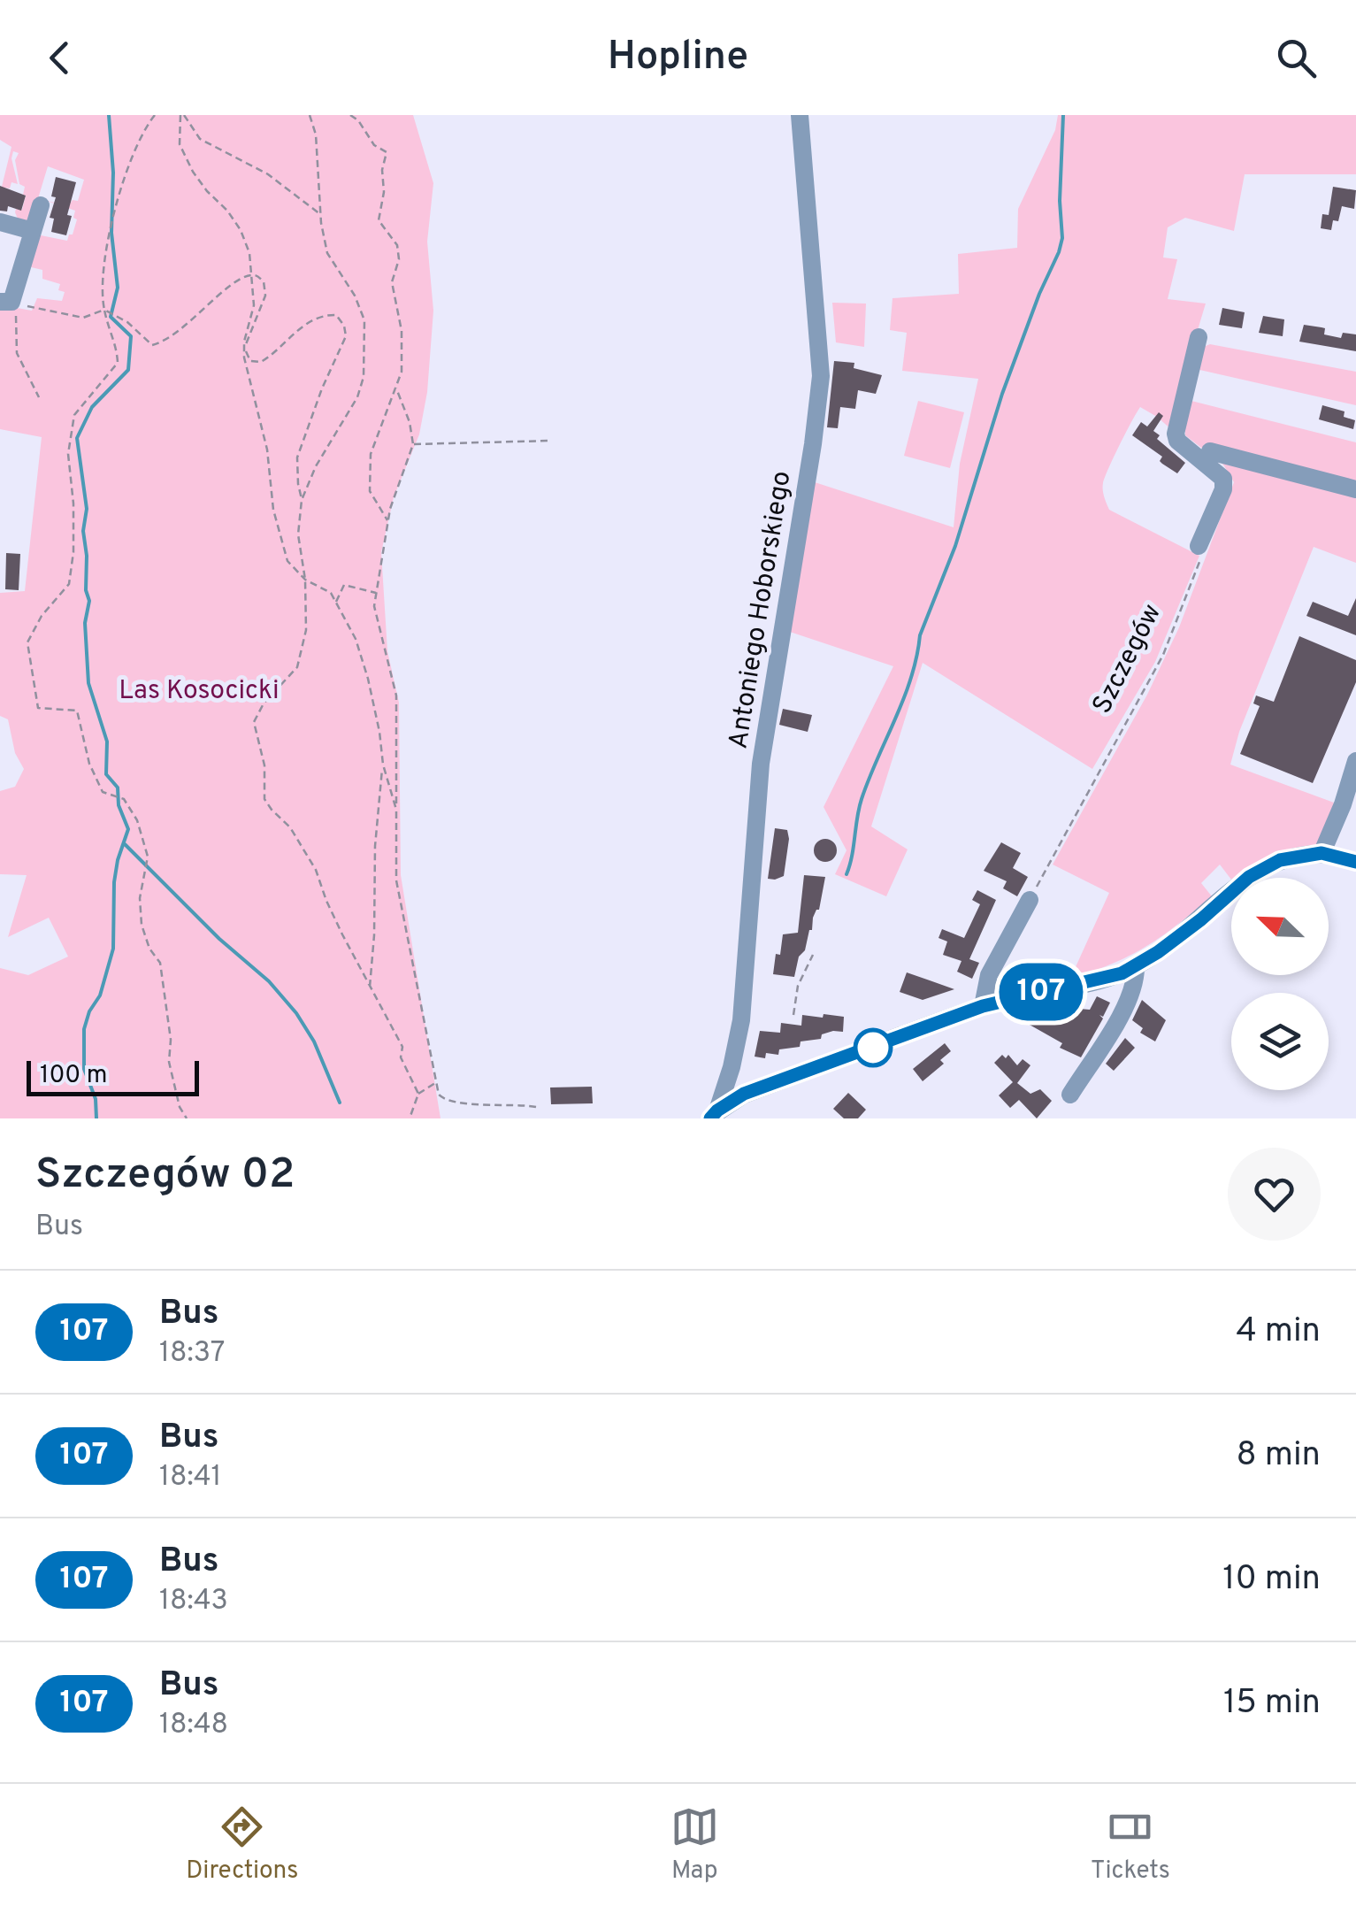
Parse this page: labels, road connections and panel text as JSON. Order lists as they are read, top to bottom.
{
  "streets": {
    "street": ["Antoniego Hoborskiego"],
    "path": ["Szczegów"]
  },
  "parks": ["Las Kosocicki"],
  "lines": ["bus line 107"],
  "scale_bar": "100 m",
  "north": "top left",
  "page": {
    "header": "Hopline",
    "on_map": "107",
    "scale": "100 m",
    "heading": ["Szczegów 02", "Bus"],
    "list": [
      {
        "mark": "107",
        "name": "Bus",
        "note": "18:37",
        "value": "4 min"
      },
      {
        "mark": "107",
        "name": "Bus",
        "note": "18:41",
        "value": "8 min"
      },
      {
        "mark": "107",
        "name": "Bus",
        "note": "18:43",
        "value": "10 min"
      },
      {
        "mark": "107",
        "name": "Bus",
        "note": "18:48",
        "value": "15 min"
      }
    ],
    "tabs": ["Directions", "Map", "Tickets"]
  }
}
